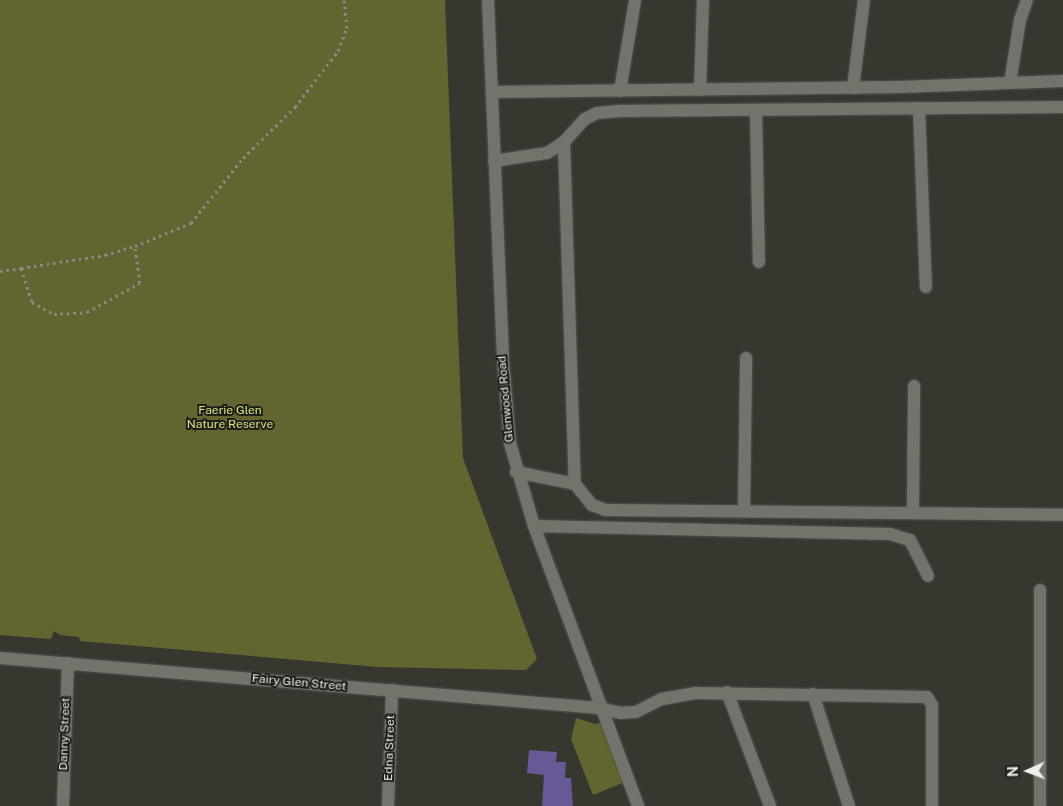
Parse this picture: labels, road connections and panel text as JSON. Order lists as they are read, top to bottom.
{
  "streets": {
    "street": [
      "Glenwood Road",
      "Fairy Glen Street",
      "Danny Street",
      "Edna Street"
    ]
  },
  "crossings": [
    ["Glenwood Road", "Fairy Glen Street"],
    ["Fairy Glen Street", "Danny Street"],
    ["Fairy Glen Street", "Edna Street"]
  ],
  "parks": ["Faerie Glen Nature Reserve"],
  "north": "left"
}
